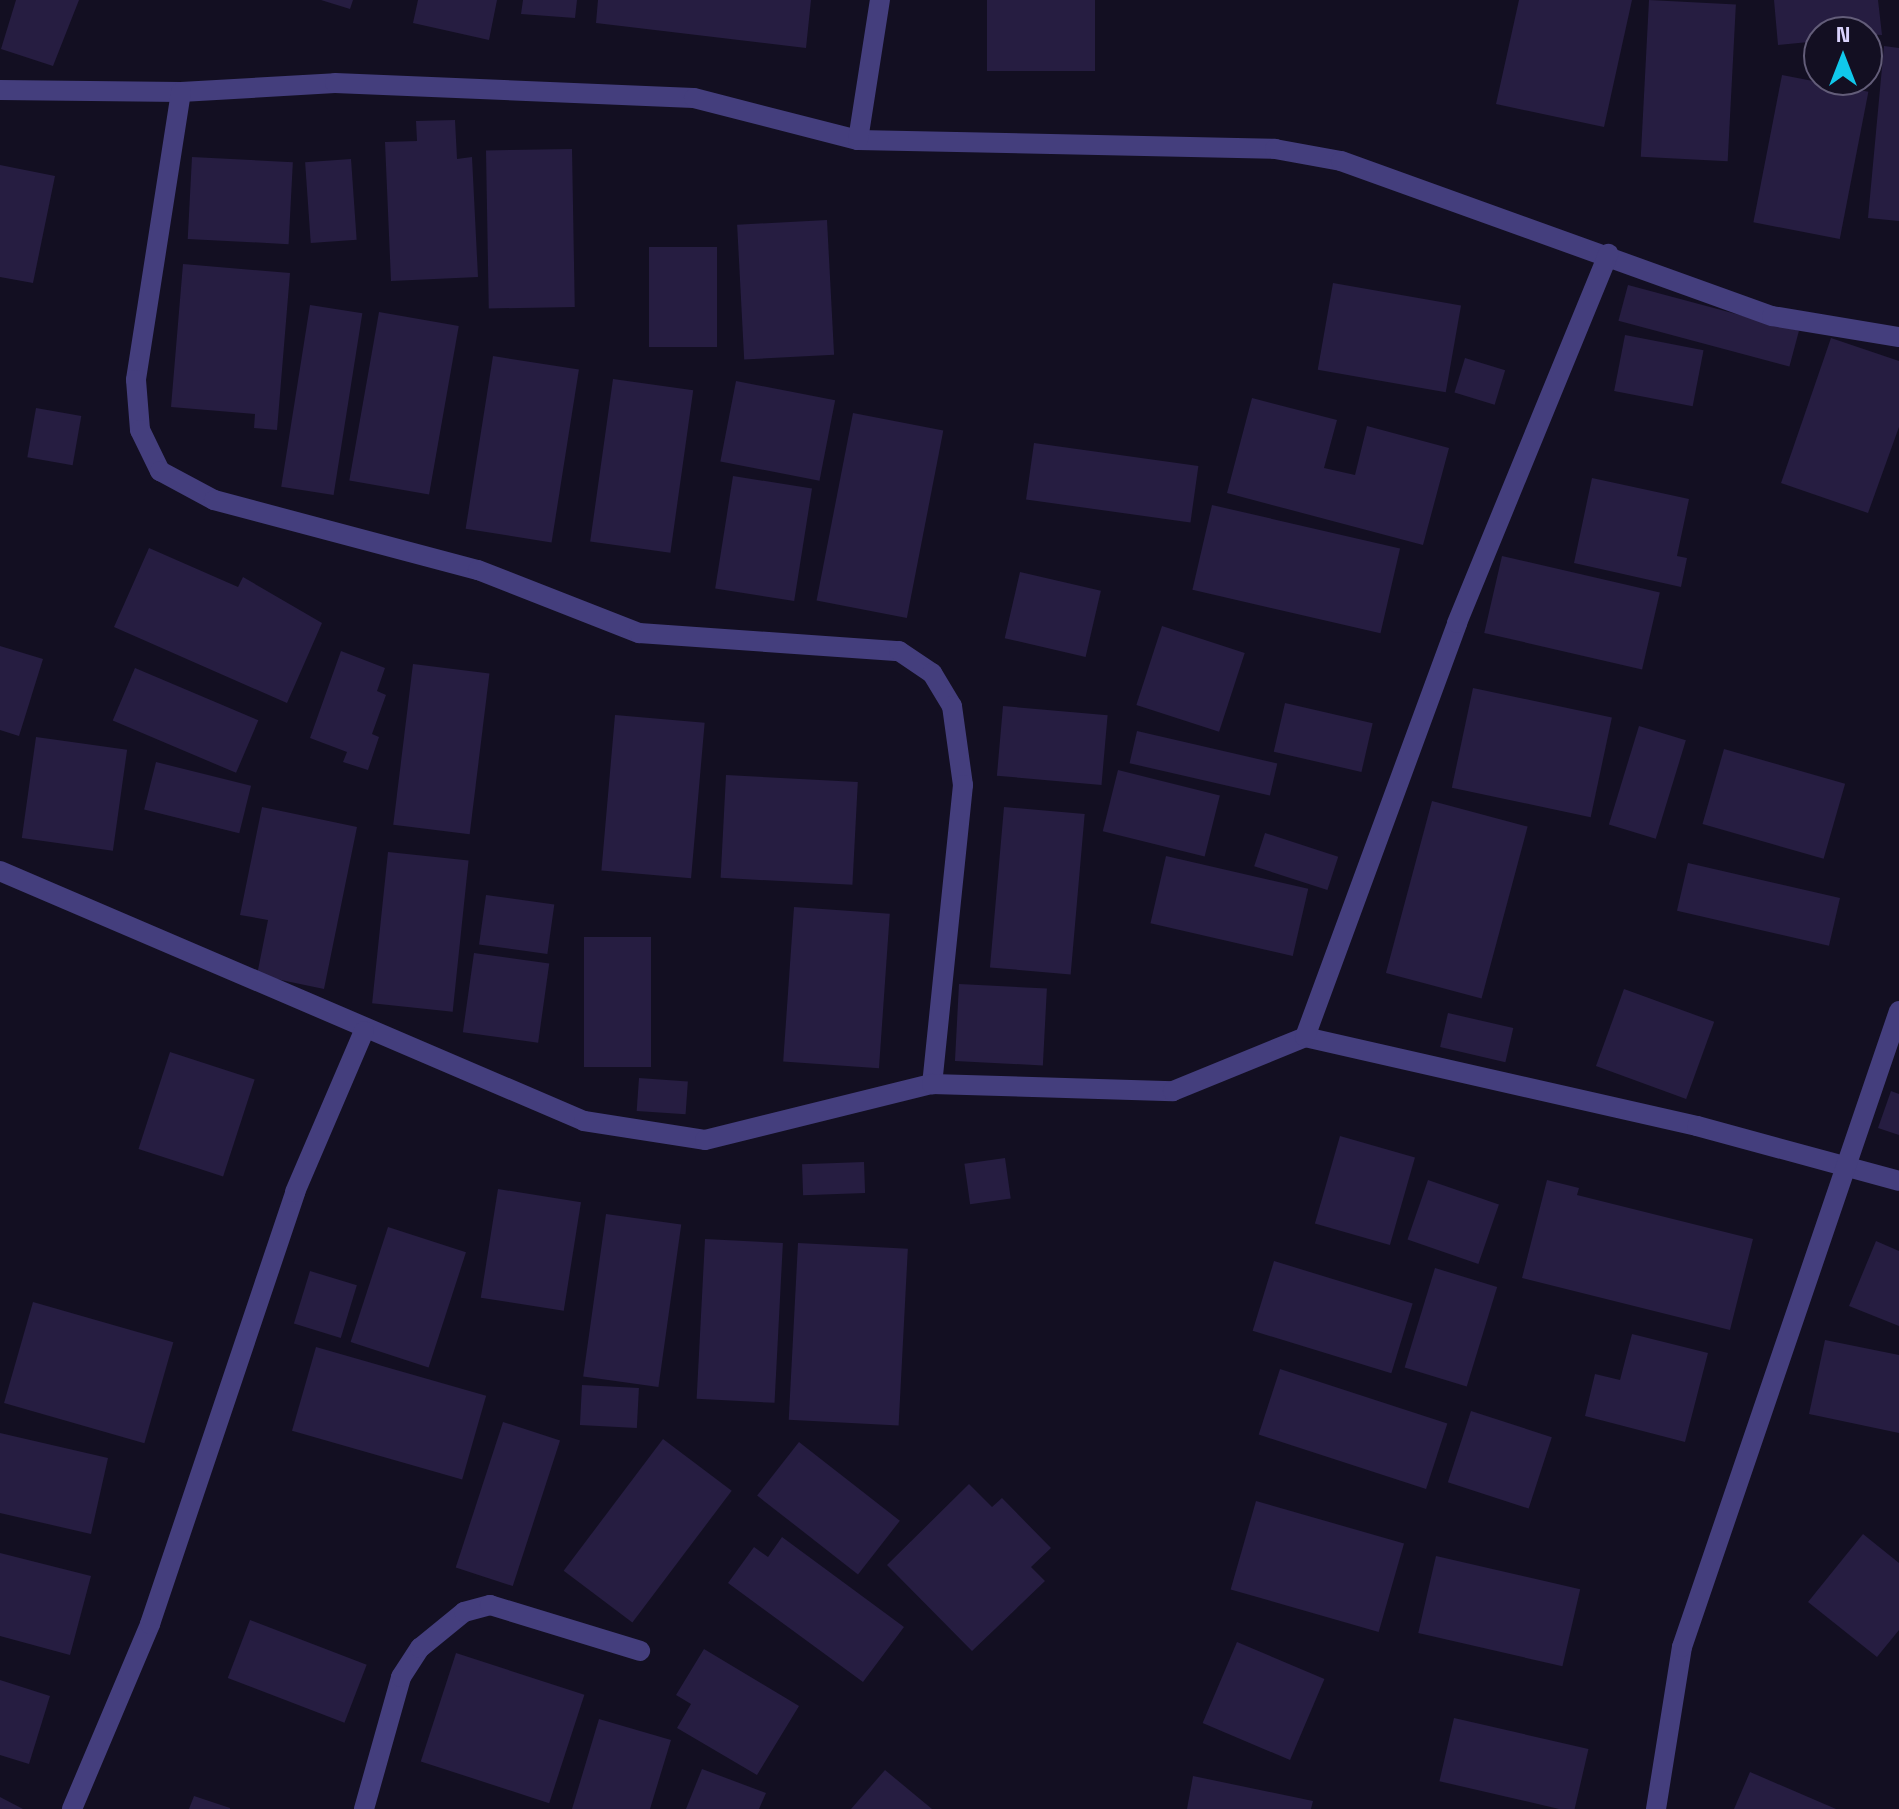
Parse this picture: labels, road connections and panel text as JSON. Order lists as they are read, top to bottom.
{
  "north": "top"
}
